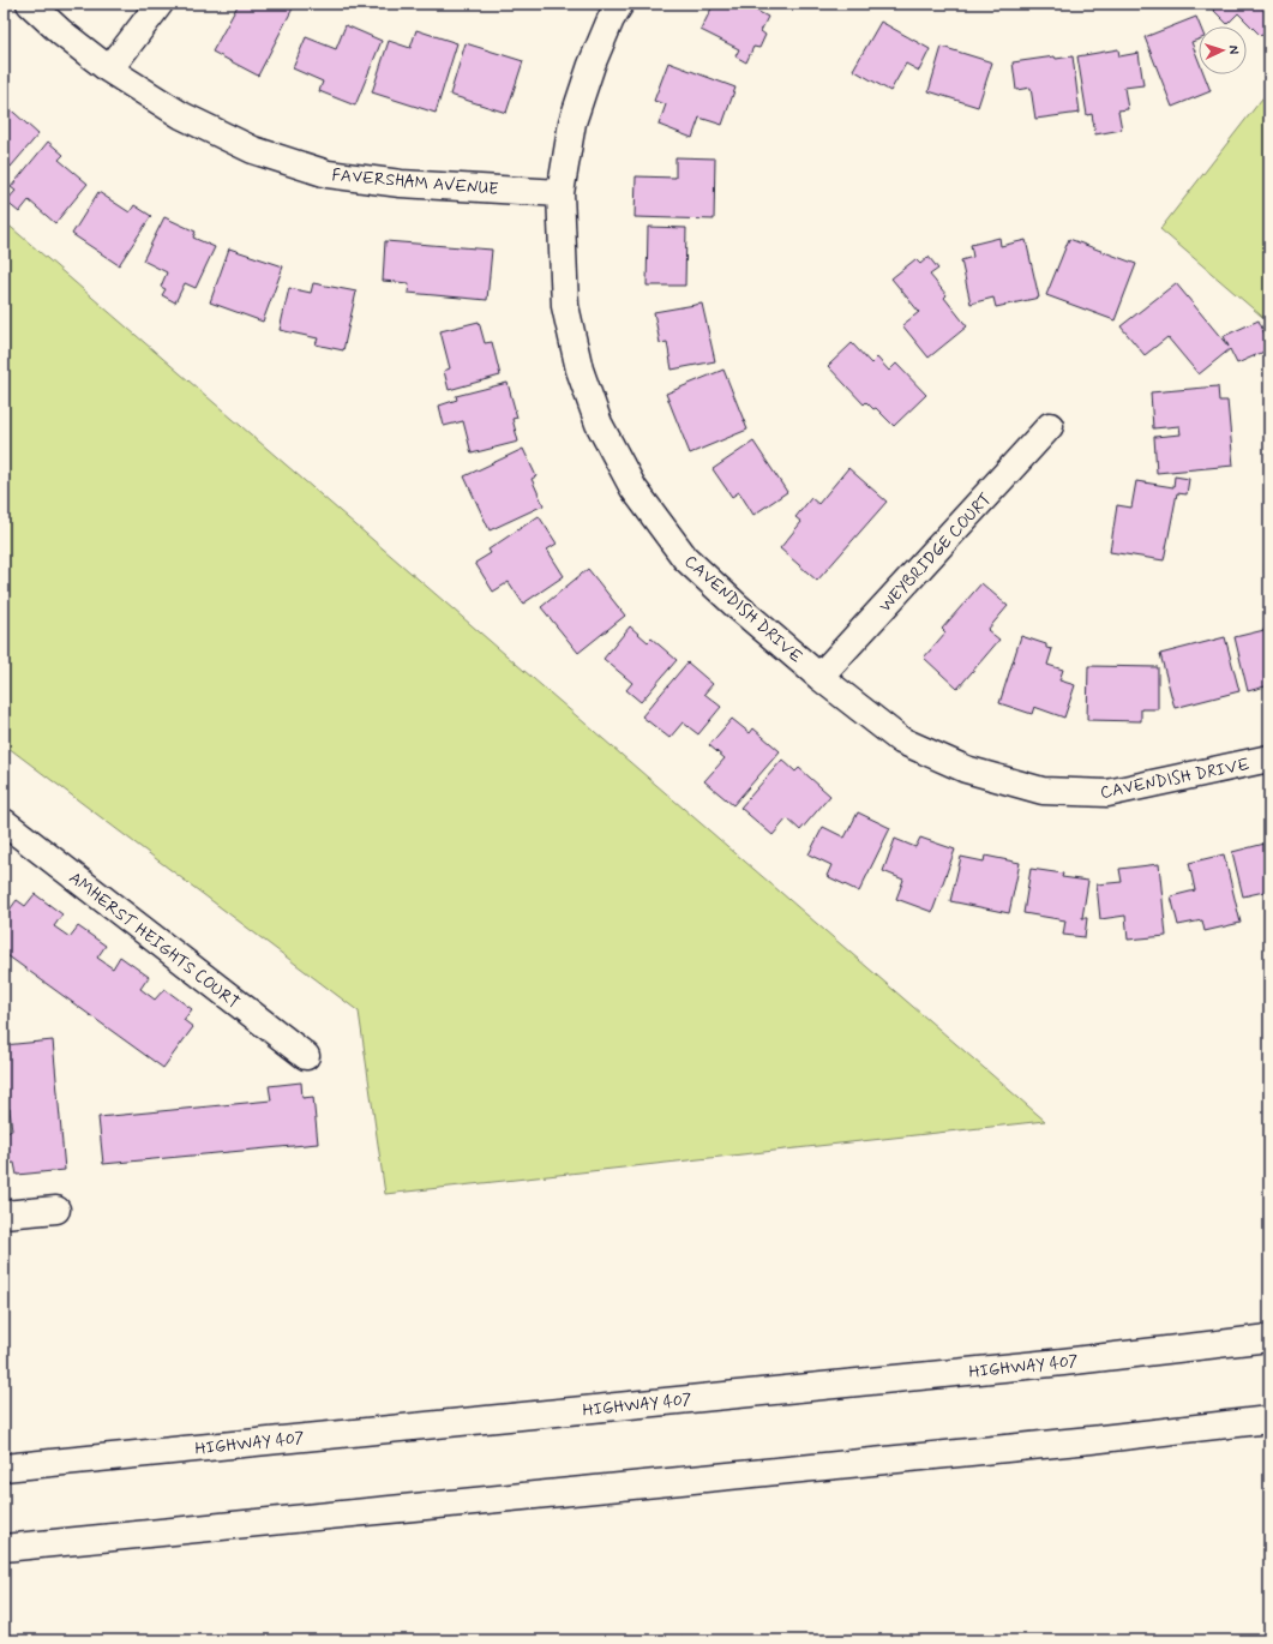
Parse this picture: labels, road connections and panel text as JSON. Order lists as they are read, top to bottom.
{
  "streets": {
    "main road": [
      "FAVERSHAM AVENUE",
      "WEYBRIDGE COURT",
      "CAVENDISH DRIVE",
      "AMHERST HEIGHTS COURT",
      "HIGHWAY 407"
    ]
  },
  "crossings": [
    ["FAVERSHAM AVENUE", "CAVENDISH DRIVE"],
    ["WEYBRIDGE COURT", "CAVENDISH DRIVE"]
  ],
  "north": "right"
}
